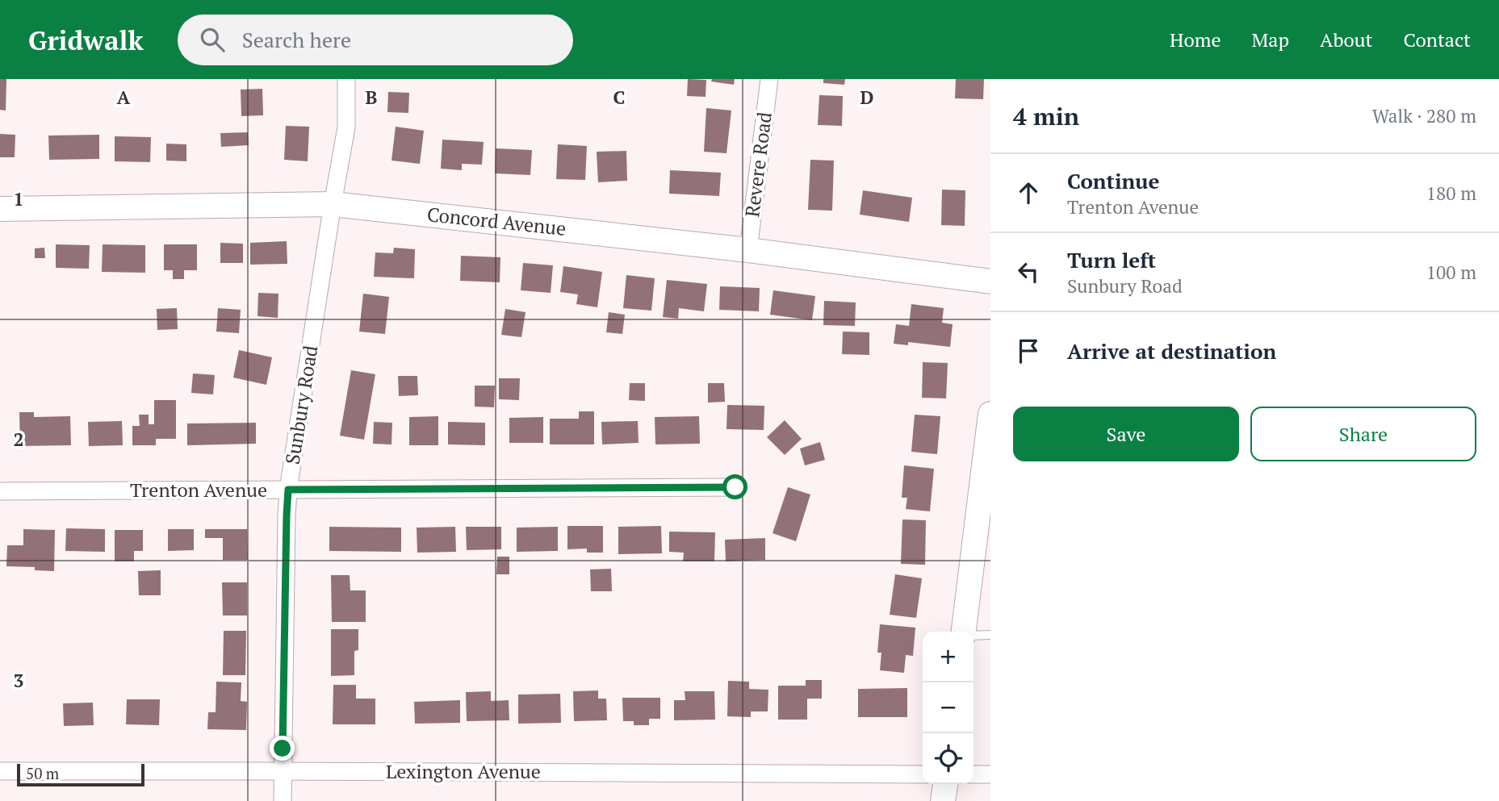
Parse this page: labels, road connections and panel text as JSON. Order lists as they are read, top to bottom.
{
  "streets": {
    "street": [
      "Revere Road",
      "Concord Avenue",
      "Sunbury Road",
      "Trenton Avenue",
      "Lexington Avenue"
    ]
  },
  "crossings": [
    ["Revere Road", "Concord Avenue"],
    ["Concord Avenue", "Sunbury Road"],
    ["Sunbury Road", "Trenton Avenue"],
    ["Sunbury Road", "Lexington Avenue"]
  ],
  "scale_bar": "50 m",
  "page": {
    "header": "Gridwalk",
    "search": "Search here",
    "nav": [
      "Home",
      "Map",
      "About",
      "Contact"
    ],
    "heading": ["4 min", "Walk · 280 m"],
    "list": [
      ["Continue", "Trenton Avenue", "180 m"],
      ["Turn left", "Sunbury Road", "100 m"],
      "Arrive at destination"
    ],
    "buttons": ["Save", "Share"],
    "map_buttons": ["+", "−"],
    "scale": "50 m"
  },
  "grid": {
    "columns": [
      "A",
      "B",
      "C",
      "D"
    ],
    "rows": ["1", "2", "3"]
  }
}
